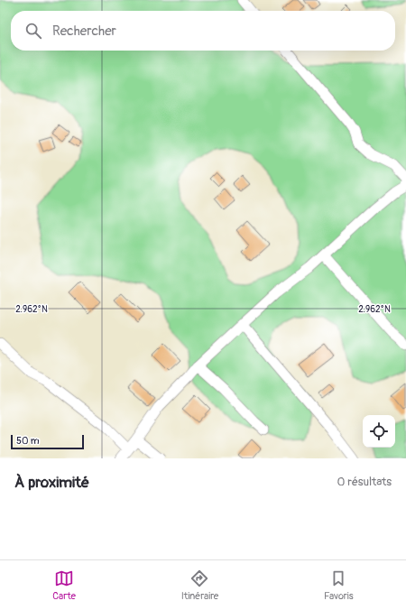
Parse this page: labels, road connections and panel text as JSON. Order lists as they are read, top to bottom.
{
  "scale_bar": "50 m",
  "page": {
    "search": "Rechercher",
    "scale": "50 m",
    "heading": ["À proximité", "0 résultats"],
    "nav": ["Carte", "Itinéraire", "Favoris"]
  },
  "coordinates": ["2.962°N"]
}
